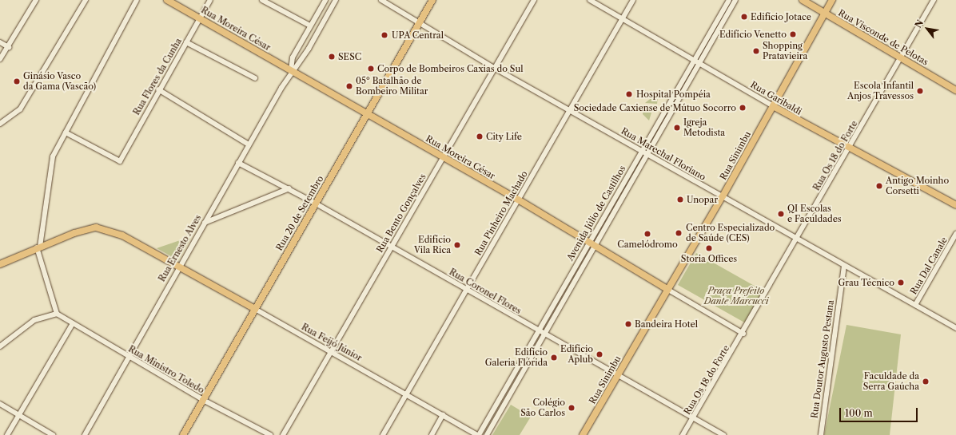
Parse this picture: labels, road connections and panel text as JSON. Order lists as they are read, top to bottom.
{
  "streets": {
    "main road": [
      "Rua Moreira César",
      "Rua Visconde de Pelotas",
      "Rua Garibaldi",
      "Rua Sinimbu",
      "Rua 20 de Setembro",
      "Rua Feijó Júnior"
    ],
    "street": [
      "Rua Flores da Cunha",
      "Rua Marechal Floriano",
      "Rua Os 18 do Forte",
      "Rua Bento Gonçalves",
      "Rua Pinheiro Machado",
      "Avenida Júlio de Castilhos",
      "Rua Ernesto Alves",
      "Rua Dal Canale",
      "Rua Coronel Flores",
      "Rua Doutor Augusto Pestana",
      "Rua Ministro Toledo"
    ]
  },
  "crossings": [
    ["Rua Moreira César", "Rua Flores da Cunha"],
    ["Rua Moreira César", "Rua Sinimbu"],
    ["Rua Moreira César", "Rua Os 18 do Forte"],
    ["Rua Moreira César", "Rua 20 de Setembro"],
    ["Rua Moreira César", "Rua Bento Gonçalves"],
    ["Rua Moreira César", "Rua Pinheiro Machado"],
    ["Rua Moreira César", "Avenida Júlio de Castilhos"],
    ["Rua Moreira César", "Rua Ernesto Alves"],
    ["Rua Visconde de Pelotas", "Rua Sinimbu"],
    ["Rua Visconde de Pelotas", "Rua Os 18 do Forte"],
    ["Rua Garibaldi", "Rua Sinimbu"],
    ["Rua Garibaldi", "Rua Os 18 do Forte"],
    ["Rua Garibaldi", "Rua Pinheiro Machado"],
    ["Rua Garibaldi", "Avenida Júlio de Castilhos"],
    ["Rua Marechal Floriano", "Rua Sinimbu"],
    ["Rua Marechal Floriano", "Rua Os 18 do Forte"],
    ["Rua Marechal Floriano", "Rua 20 de Setembro"],
    ["Rua Marechal Floriano", "Rua Bento Gonçalves"],
    ["Rua Marechal Floriano", "Rua Pinheiro Machado"],
    ["Rua Marechal Floriano", "Avenida Júlio de Castilhos"],
    ["Rua Marechal Floriano", "Rua Dal Canale"],
    ["Rua Marechal Floriano", "Rua Doutor Augusto Pestana"],
    ["Rua Sinimbu", "Rua Coronel Flores"],
    ["Rua Os 18 do Forte", "Rua Coronel Flores"],
    ["Rua 20 de Setembro", "Rua Coronel Flores"],
    ["Rua 20 de Setembro", "Rua Feijó Júnior"],
    ["Rua 20 de Setembro", "Rua Ministro Toledo"],
    ["Rua Bento Gonçalves", "Rua Coronel Flores"],
    ["Rua Bento Gonçalves", "Rua Feijó Júnior"],
    ["Rua Pinheiro Machado", "Rua Coronel Flores"],
    ["Rua Pinheiro Machado", "Rua Feijó Júnior"],
    ["Avenida Júlio de Castilhos", "Rua Coronel Flores"],
    ["Avenida Júlio de Castilhos", "Rua Feijó Júnior"],
    ["Rua Ernesto Alves", "Rua Coronel Flores"],
    ["Rua Ernesto Alves", "Rua Feijó Júnior"],
    ["Rua Ernesto Alves", "Rua Ministro Toledo"]
  ],
  "parks": ["Praça Prefeito Dante Marcucci"],
  "places": [
    "Edifício Jotace",
    "Edifício Venetto",
    "UPA Central",
    "Shopping Pratavieira",
    "SESC",
    "Corpo de Bombeiros Caxias do Sul",
    "Ginásio Vasco da Gama (Vascão)",
    "05º Batalhão de Bombeiro Militar",
    "Escola Infantil Anjos Travessos",
    "Hospital Pompéia",
    "Sociedade Caxiense de Mútuo Socorro",
    "Igreja Metodista",
    "City Life",
    "Antigo Moinho Corsetti",
    "Unopar",
    "QI Escolas e Faculdades",
    "Centro Especializado de Saúde (CES)",
    "Camelódromo",
    "Edifício Vila Rica",
    "Storia Offices",
    "Grau Técnico",
    "Bandeira Hotel",
    "Edifício Aplub",
    "Edifício Galeria Flórida",
    "Faculdade da Serra Gaúcha",
    "Colégio São Carlos"
  ],
  "scale_bar": "100 m",
  "north": "top left"
}
